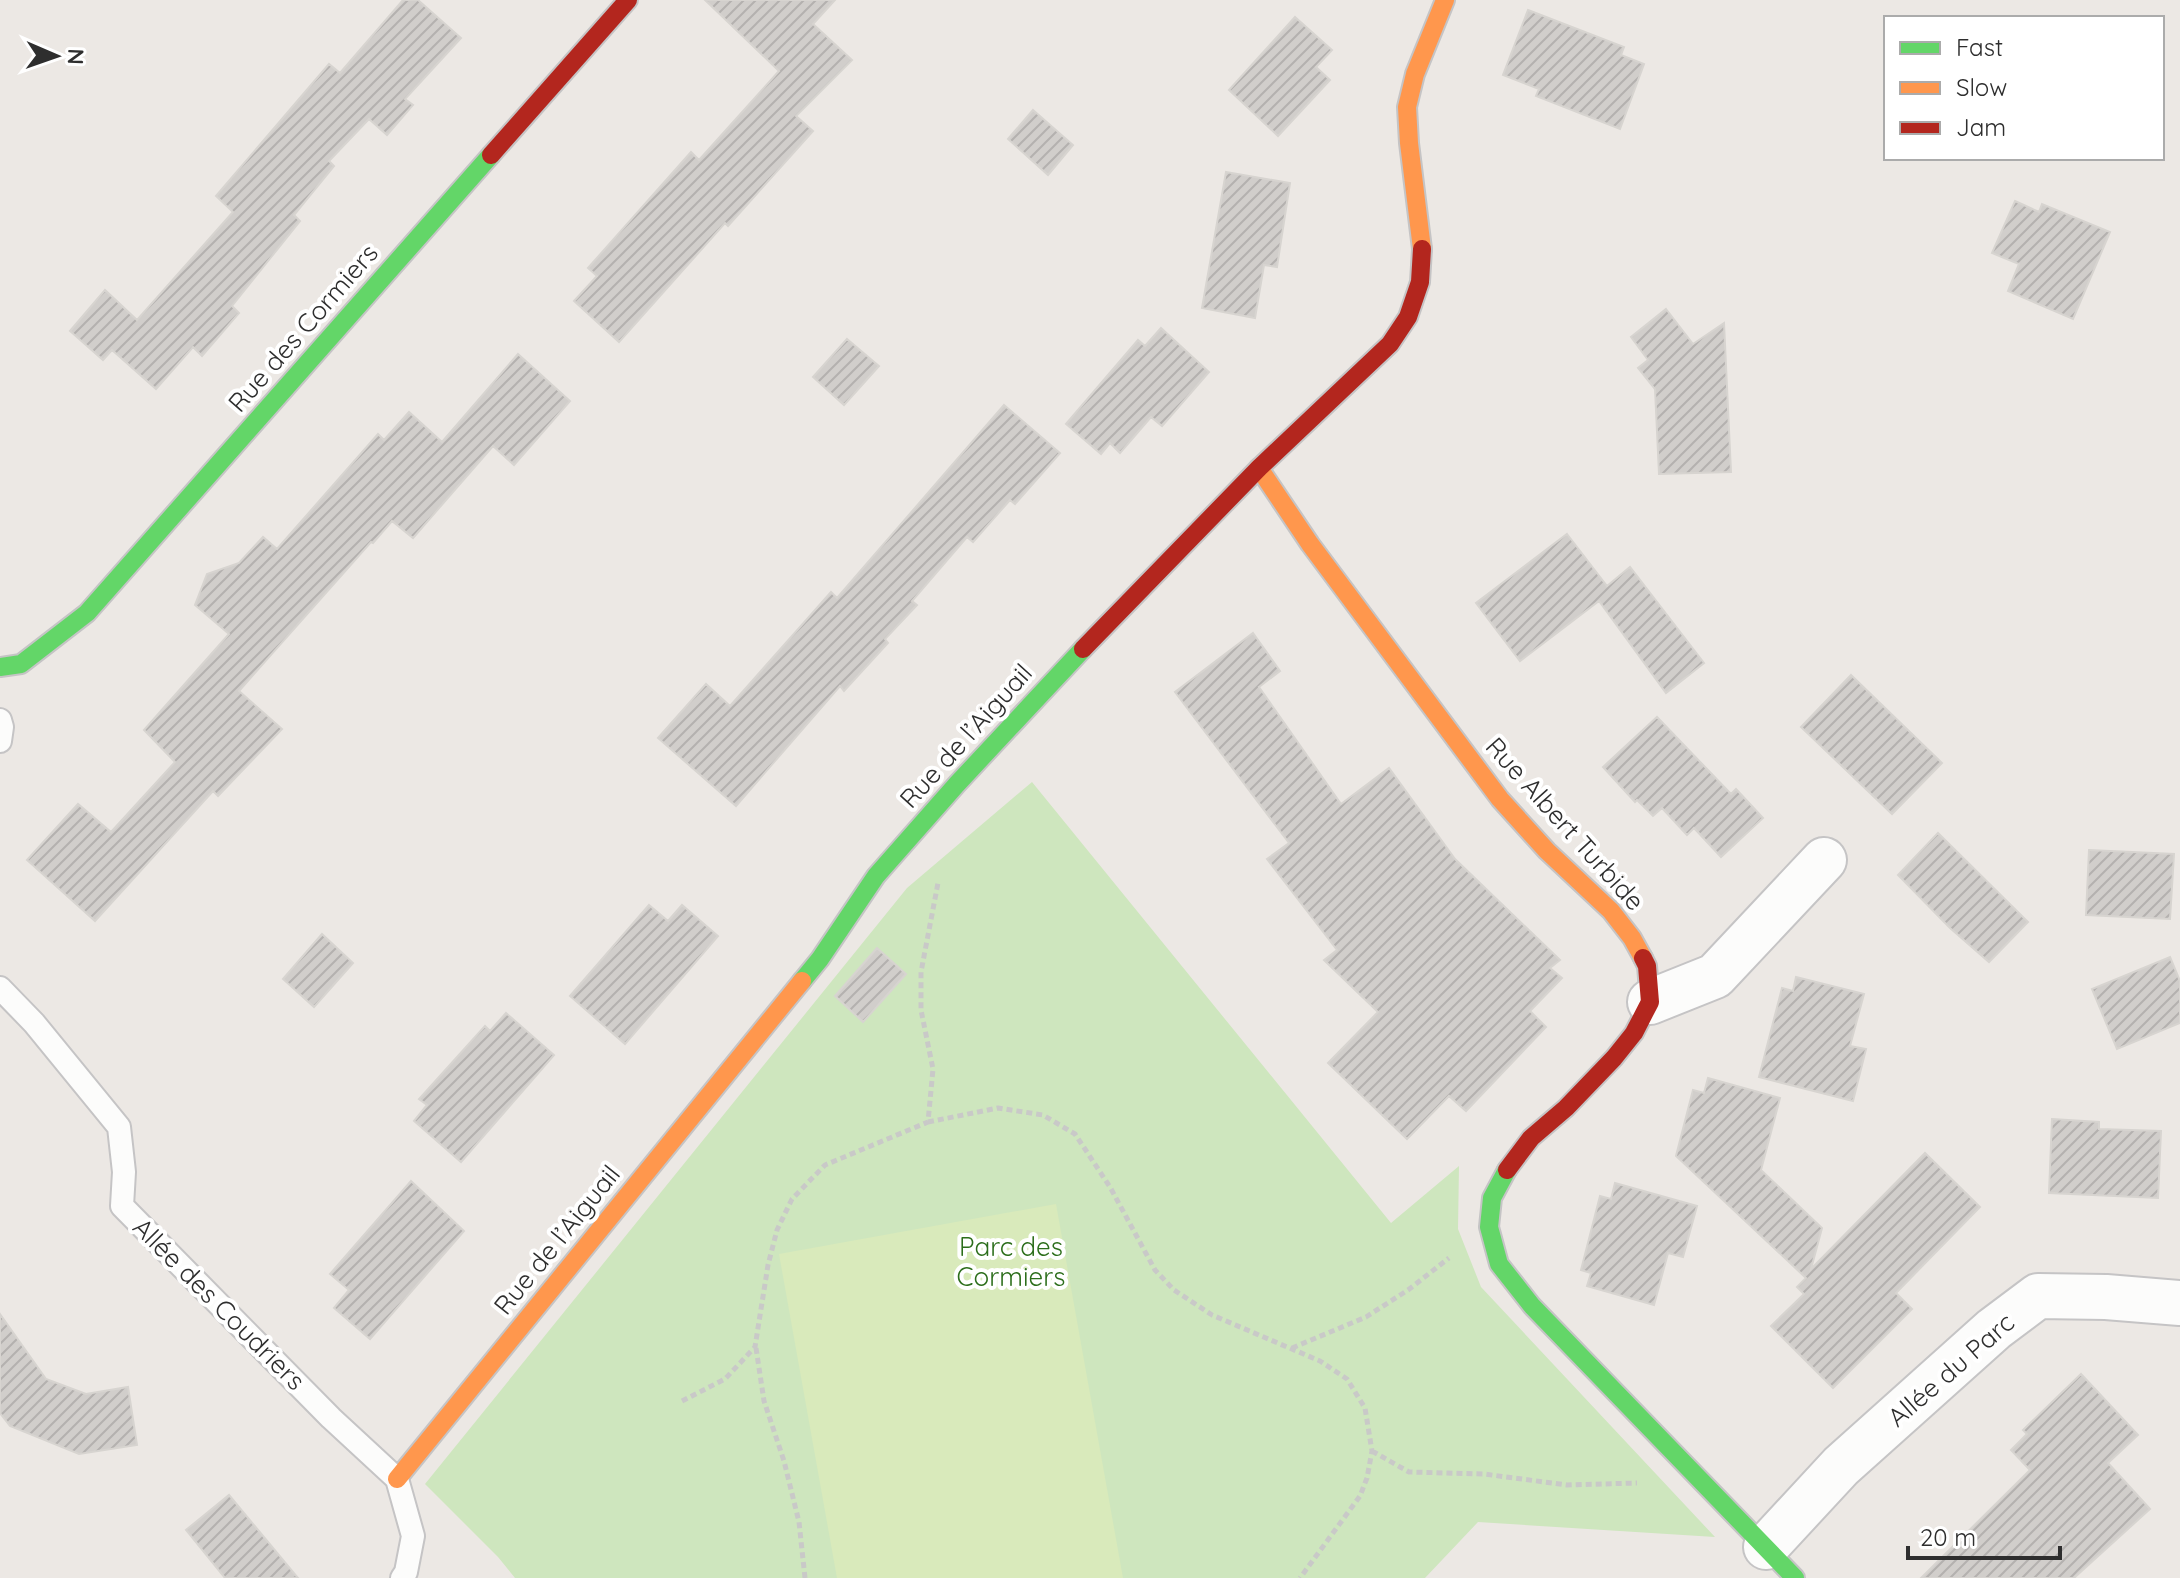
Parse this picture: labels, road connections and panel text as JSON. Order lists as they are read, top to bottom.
{
  "streets": {
    "street": [
      "Rue des Cormiers",
      "Rue de l’Aiguail",
      "Rue Albert Turbide",
      "Allée du Parc"
    ],
    "lane": ["Allée des Coudriers"]
  },
  "crossings": [
    ["Rue de l’Aiguail", "Rue Albert Turbide"],
    ["Rue de l’Aiguail", "Allée des Coudriers"]
  ],
  "parks": ["Parc des Cormiers"],
  "legend": ["Fast", "Slow", "Jam"],
  "scale_bar": "20 m",
  "north": "right"
}
